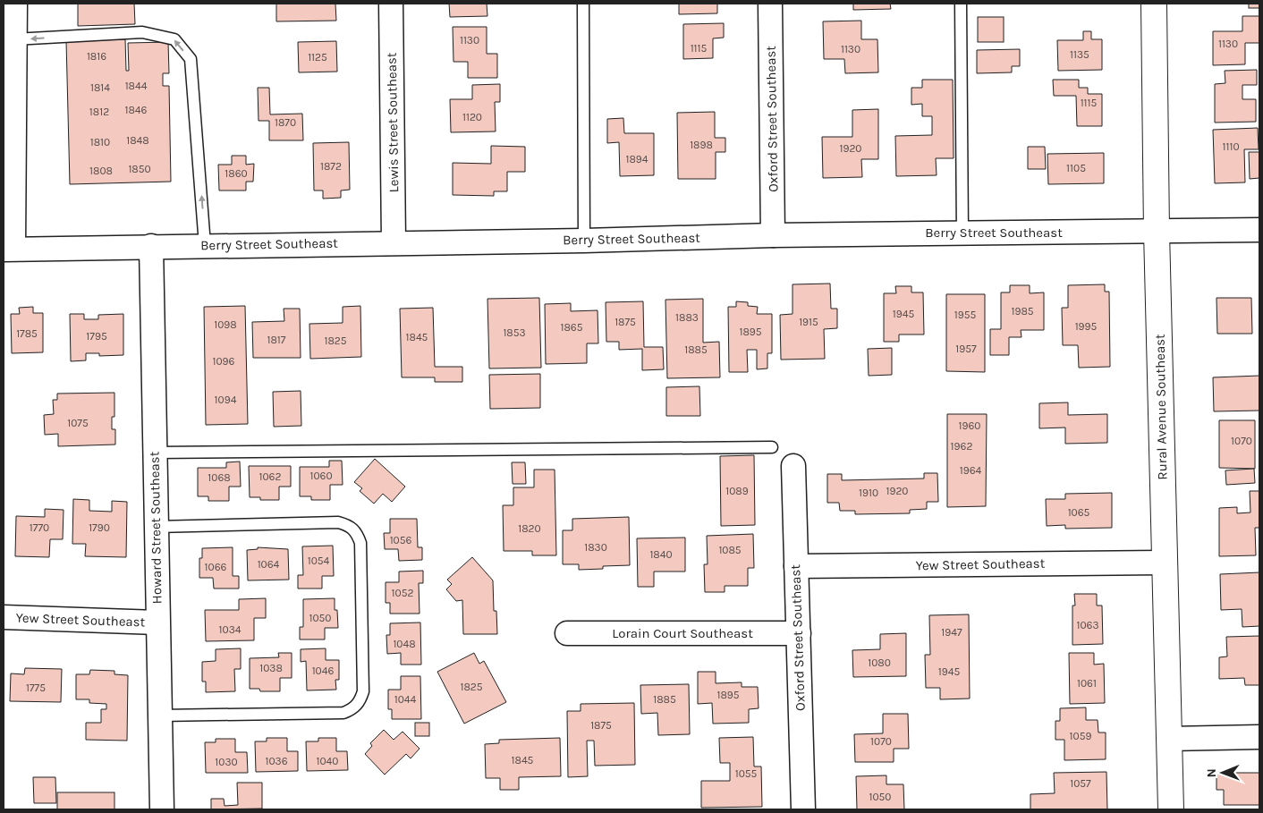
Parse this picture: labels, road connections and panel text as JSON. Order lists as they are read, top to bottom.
{
  "streets": {
    "street": [
      "Oxford Street Southeast",
      "Lewis Street Southeast",
      "Berry Street Southeast",
      "Rural Avenue Southeast",
      "Howard Street Southeast",
      "Yew Street Southeast",
      "Lorain Court Southeast"
    ]
  },
  "crossings": [
    ["Oxford Street Southeast", "Berry Street Southeast"],
    ["Oxford Street Southeast", "Yew Street Southeast"],
    ["Oxford Street Southeast", "Lorain Court Southeast"],
    ["Lewis Street Southeast", "Berry Street Southeast"],
    ["Berry Street Southeast", "Rural Avenue Southeast"],
    ["Berry Street Southeast", "Howard Street Southeast"],
    ["Rural Avenue Southeast", "Yew Street Southeast"],
    ["Howard Street Southeast", "Yew Street Southeast"]
  ],
  "house_numbers": [
    "1130",
    "1130",
    "1115",
    "1130",
    "1135",
    "1816",
    "1125",
    "1844",
    "1814",
    "1115",
    "1846",
    "1812",
    "1120",
    "1870",
    "1848",
    "1810",
    "1898",
    "1110",
    "1920",
    "1894",
    "1872",
    "1105",
    "1850",
    "1808",
    "1860",
    "1985",
    "1945",
    "1955",
    "1883",
    "1875",
    "1915",
    "1098",
    "1995",
    "1865",
    "1895",
    "1853",
    "1785",
    "1795",
    "1845",
    "1817",
    "1825",
    "1957",
    "1885",
    "1096",
    "1094",
    "1075",
    "1960",
    "1070",
    "1962",
    "1964",
    "1060",
    "1062",
    "1068",
    "1089",
    "1920",
    "1910",
    "1065",
    "1770",
    "1790",
    "1820",
    "1056",
    "1830",
    "1085",
    "1840",
    "1054",
    "1064",
    "1066",
    "1052",
    "1050",
    "1063",
    "1034",
    "1947",
    "1048",
    "1080",
    "1038",
    "1046",
    "1945",
    "1061",
    "1825",
    "1775",
    "1895",
    "1044",
    "1885",
    "1875",
    "1059",
    "1070",
    "1845",
    "1036",
    "1040",
    "1030",
    "1055",
    "1057",
    "1050"
  ],
  "north": "left"
}
